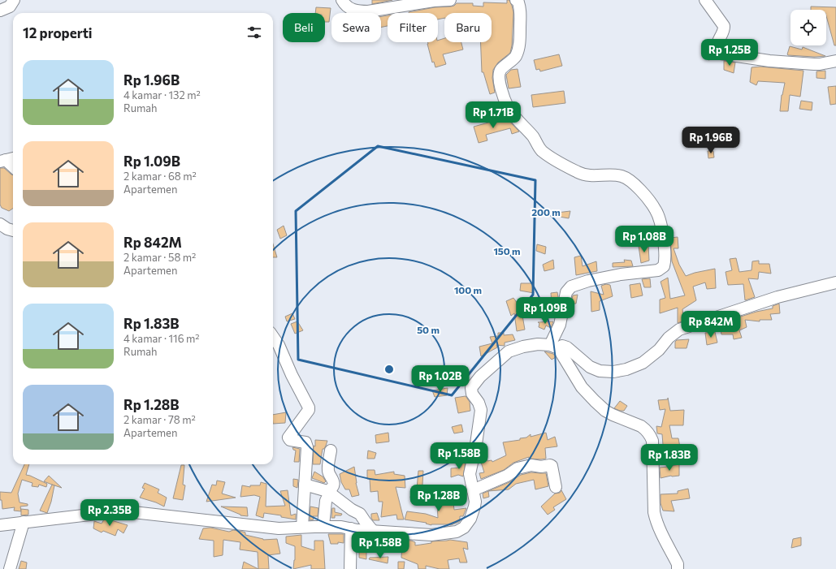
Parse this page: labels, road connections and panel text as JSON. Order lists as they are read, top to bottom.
{
  "page": {
    "chip": [
      "Beli",
      "Sewa",
      "Filter",
      "Baru"
    ],
    "heading": "12 properti",
    "price": [
      "Rp 1.25B",
      "Rp 1.71B",
      "Rp 1.96B",
      "Rp 1.08B",
      "Rp 1.09B",
      "Rp 842M",
      "Rp 1.02B",
      "Rp 1.58B",
      "Rp 1.83B",
      "Rp 1.28B",
      "Rp 2.35B",
      "Rp 1.58B"
    ],
    "list": [
      {
        "name": "Rp 1.96B",
        "note": "4 kamar · 132 m² · Rumah"
      },
      {
        "name": "Rp 1.09B",
        "note": "2 kamar · 68 m² · Apartemen"
      },
      {
        "name": "Rp 842M",
        "note": "2 kamar · 58 m² · Apartemen"
      },
      {
        "name": "Rp 1.83B",
        "note": "4 kamar · 116 m² · Rumah"
      },
      {
        "name": "Rp 1.28B",
        "note": "2 kamar · 78 m² · Apartemen"
      }
    ]
  },
  "rings": [
    "200 m",
    "150 m",
    "100 m",
    "50 m"
  ]
}
